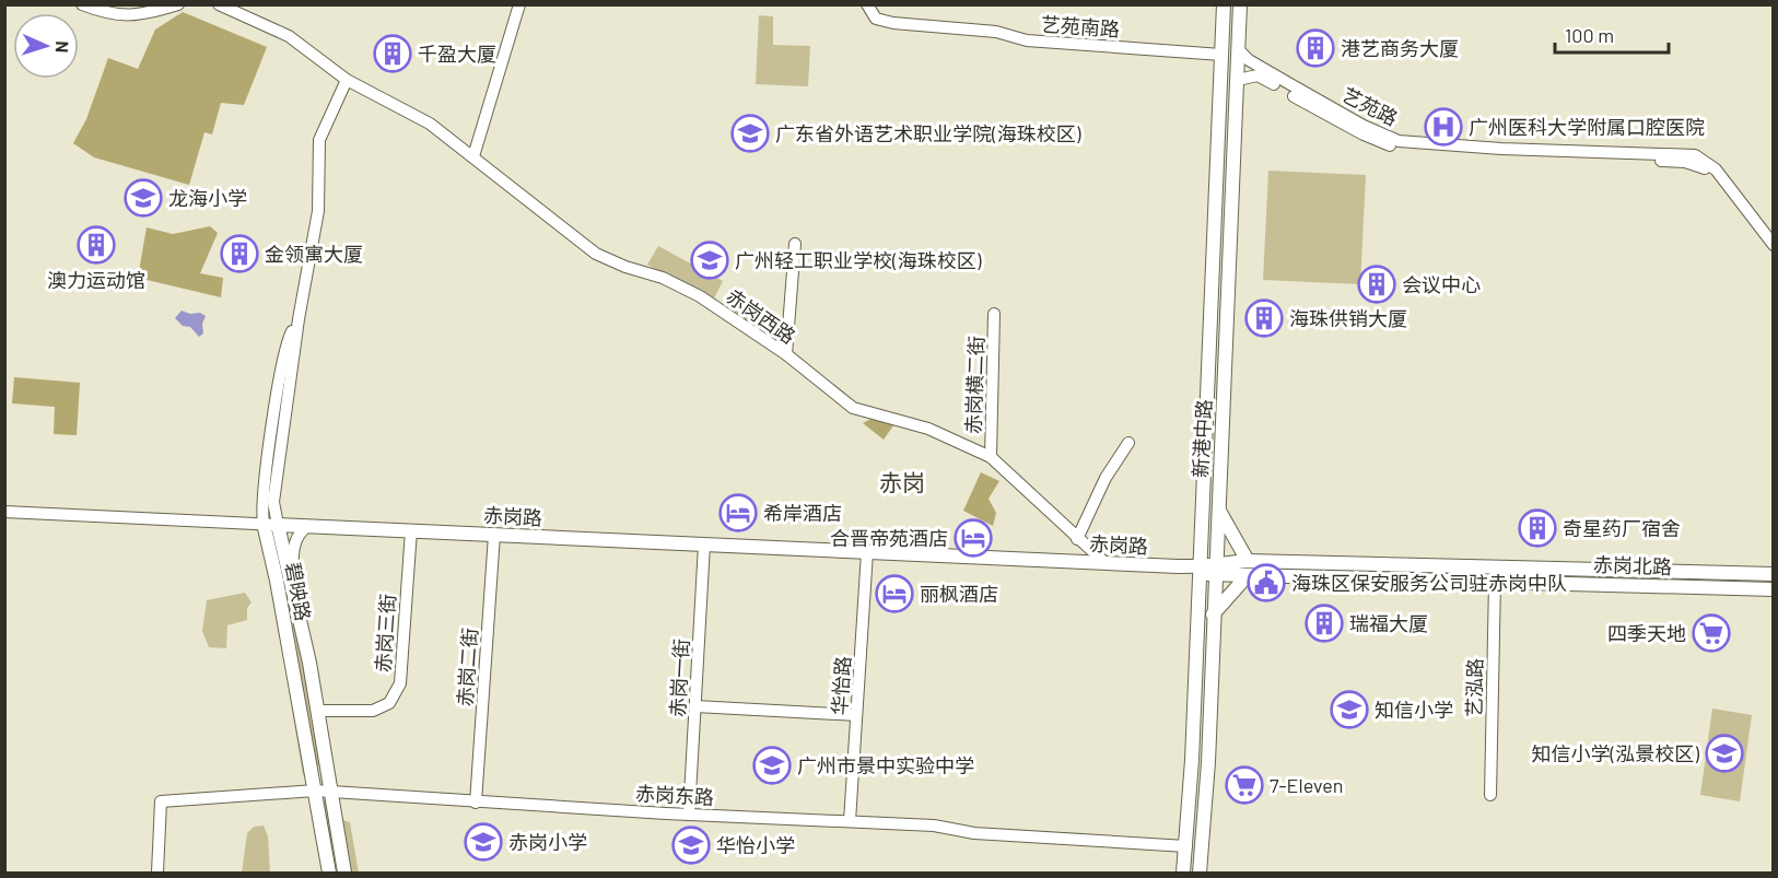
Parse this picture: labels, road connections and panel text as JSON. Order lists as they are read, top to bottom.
{
  "streets": {
    "main road": [
      "新港中路",
      "赤岗路",
      "赤岗北路",
      "碧映路"
    ],
    "street": [
      "艺苑南路",
      "艺苑路",
      "赤岗西路",
      "赤岗横二街",
      "赤岗三街",
      "赤岗二街",
      "赤岗一街",
      "华怡路",
      "艺泓路",
      "赤岗东路"
    ]
  },
  "crossings": [
    ["艺苑南路", "新港中路"],
    ["艺苑路", "新港中路"],
    ["赤岗西路", "赤岗横二街"],
    ["赤岗西路", "赤岗路"],
    ["赤岗西路", "碧映路"],
    ["新港中路", "赤岗路"],
    ["新港中路", "赤岗北路"],
    ["新港中路", "赤岗东路"],
    ["赤岗路", "赤岗北路"],
    ["赤岗路", "碧映路"],
    ["赤岗路", "赤岗三街"],
    ["赤岗路", "赤岗二街"],
    ["赤岗路", "赤岗一街"],
    ["赤岗路", "华怡路"],
    ["赤岗北路", "艺泓路"],
    ["碧映路", "赤岗三街"],
    ["碧映路", "赤岗东路"],
    ["赤岗二街", "赤岗东路"],
    ["赤岗一街", "赤岗东路"],
    ["华怡路", "赤岗东路"]
  ],
  "districts": ["赤岗"],
  "places": {
    "building": [
      "港艺商务大厦",
      "千盈大厦",
      "澳力运动馆",
      "金领寓大厦",
      "会议中心",
      "海珠供销大厦",
      "奇星药厂宿舍",
      "瑞福大厦"
    ],
    "hospital": ["广州医科大学附属口腔医院"],
    "school or university": [
      "广东省外语艺术职业学院(海珠校区)",
      "龙海小学",
      "广州轻工职业学校(海珠校区)",
      "知信小学",
      "知信小学(泓景校区)",
      "广州市景中实验中学",
      "赤岗小学",
      "华怡小学"
    ],
    "hotel": ["希岸酒店", "合晋帝苑酒店", "丽枫酒店"],
    "public building": ["海珠区保安服务公司驻赤岗中队"],
    "supermarket": ["四季天地", "7-Eleven"]
  },
  "scale_bar": "100 m",
  "north": "right"
}
